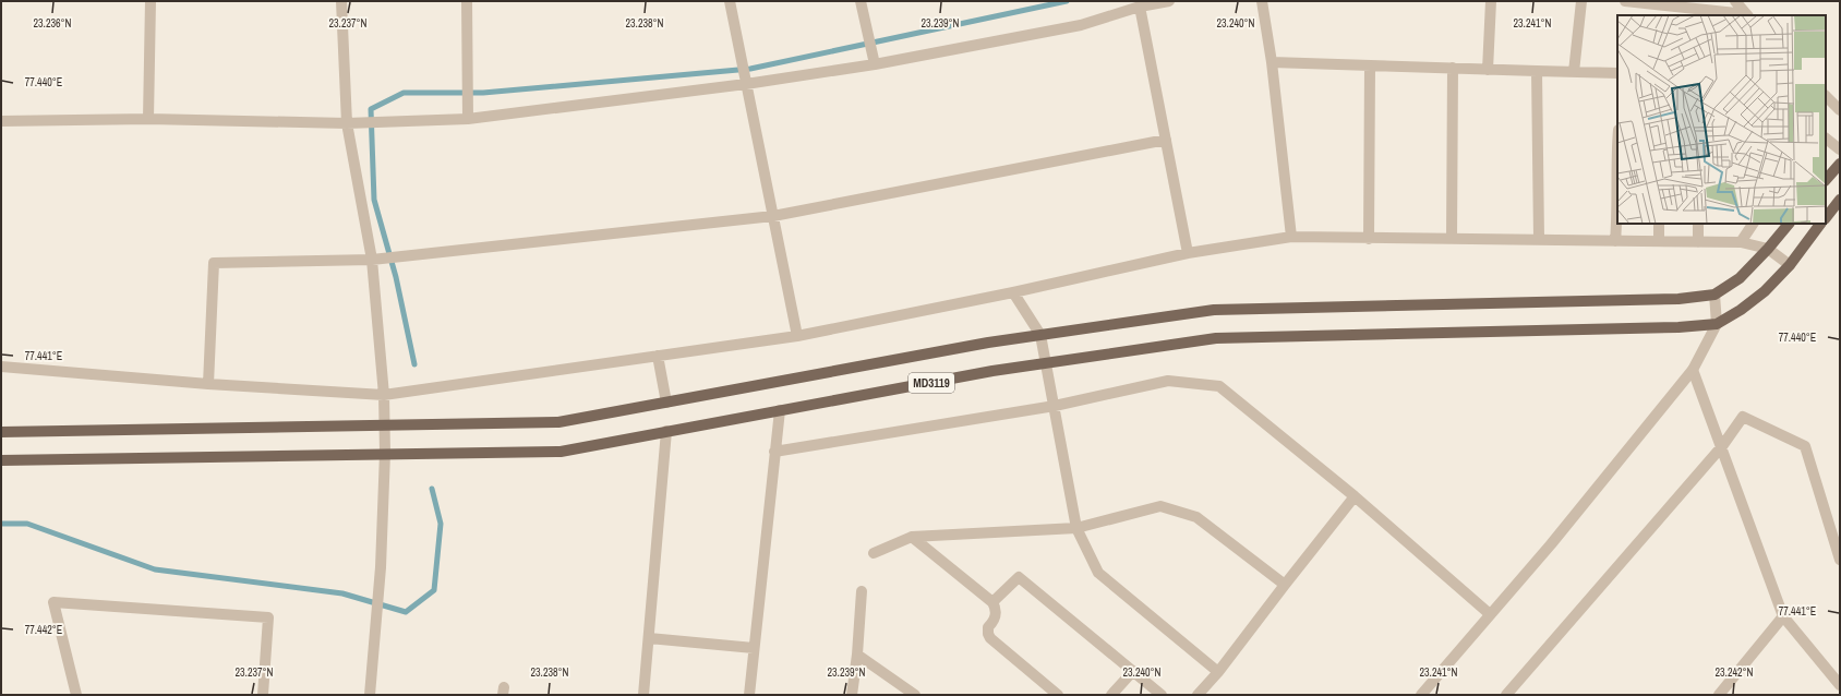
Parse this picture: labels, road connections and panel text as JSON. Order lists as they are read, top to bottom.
{
  "streets": {
    "main road": ["MD3119"]
  },
  "coordinates": [
    "23.236°N",
    "23.237°N",
    "23.238°N",
    "23.239°N",
    "23.240°N",
    "23.241°N",
    "77.440°E",
    "77.441°E",
    "77.442°E",
    "23.242°N"
  ]
}
